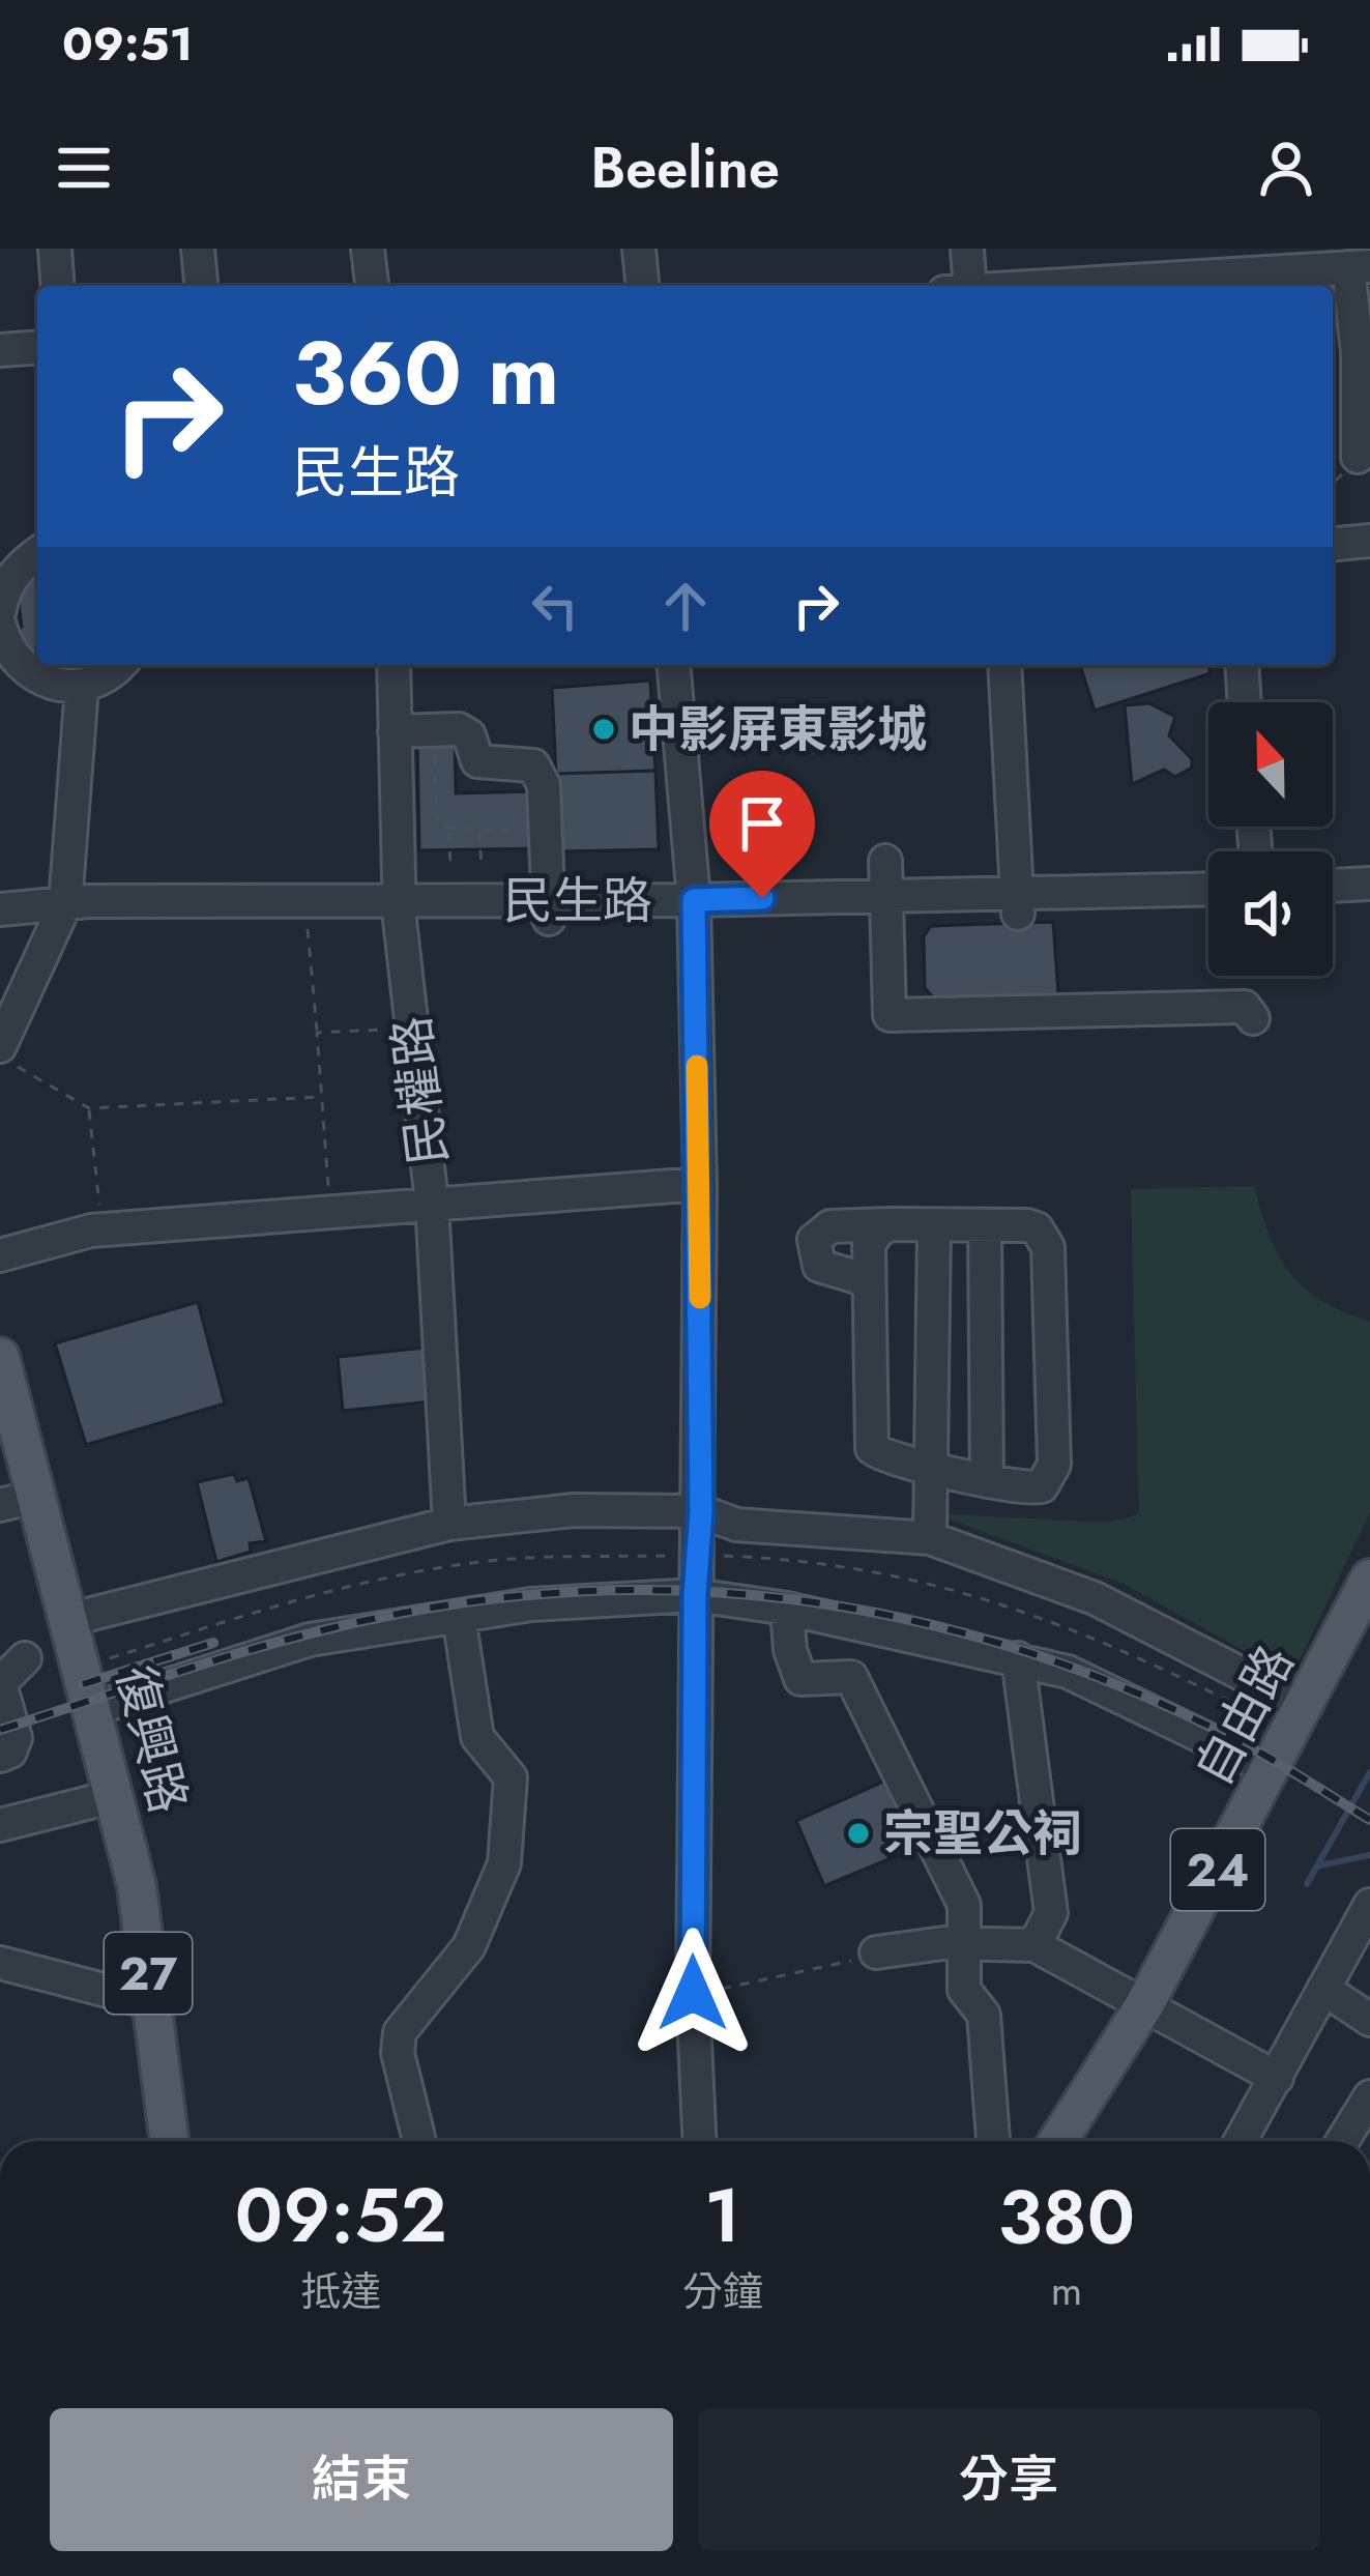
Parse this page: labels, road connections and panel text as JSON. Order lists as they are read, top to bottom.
{
  "streets": {
    "main road": [
      "自由路",
      "復興路",
      "24",
      "27"
    ],
    "street": ["民生路", "民權路"]
  },
  "crossings": [
    ["民生路", "民權路"]
  ],
  "places": ["中影屏東影城", "宗聖公祠"],
  "north": "top",
  "page": {
    "status": "09:51",
    "header": "Beeline",
    "turn": ["360 m", "民生路"],
    "eta": [
      "09:52",
      "抵達",
      "1",
      "分鐘",
      "380",
      "m"
    ],
    "buttons": ["結束", "分享"]
  }
}
